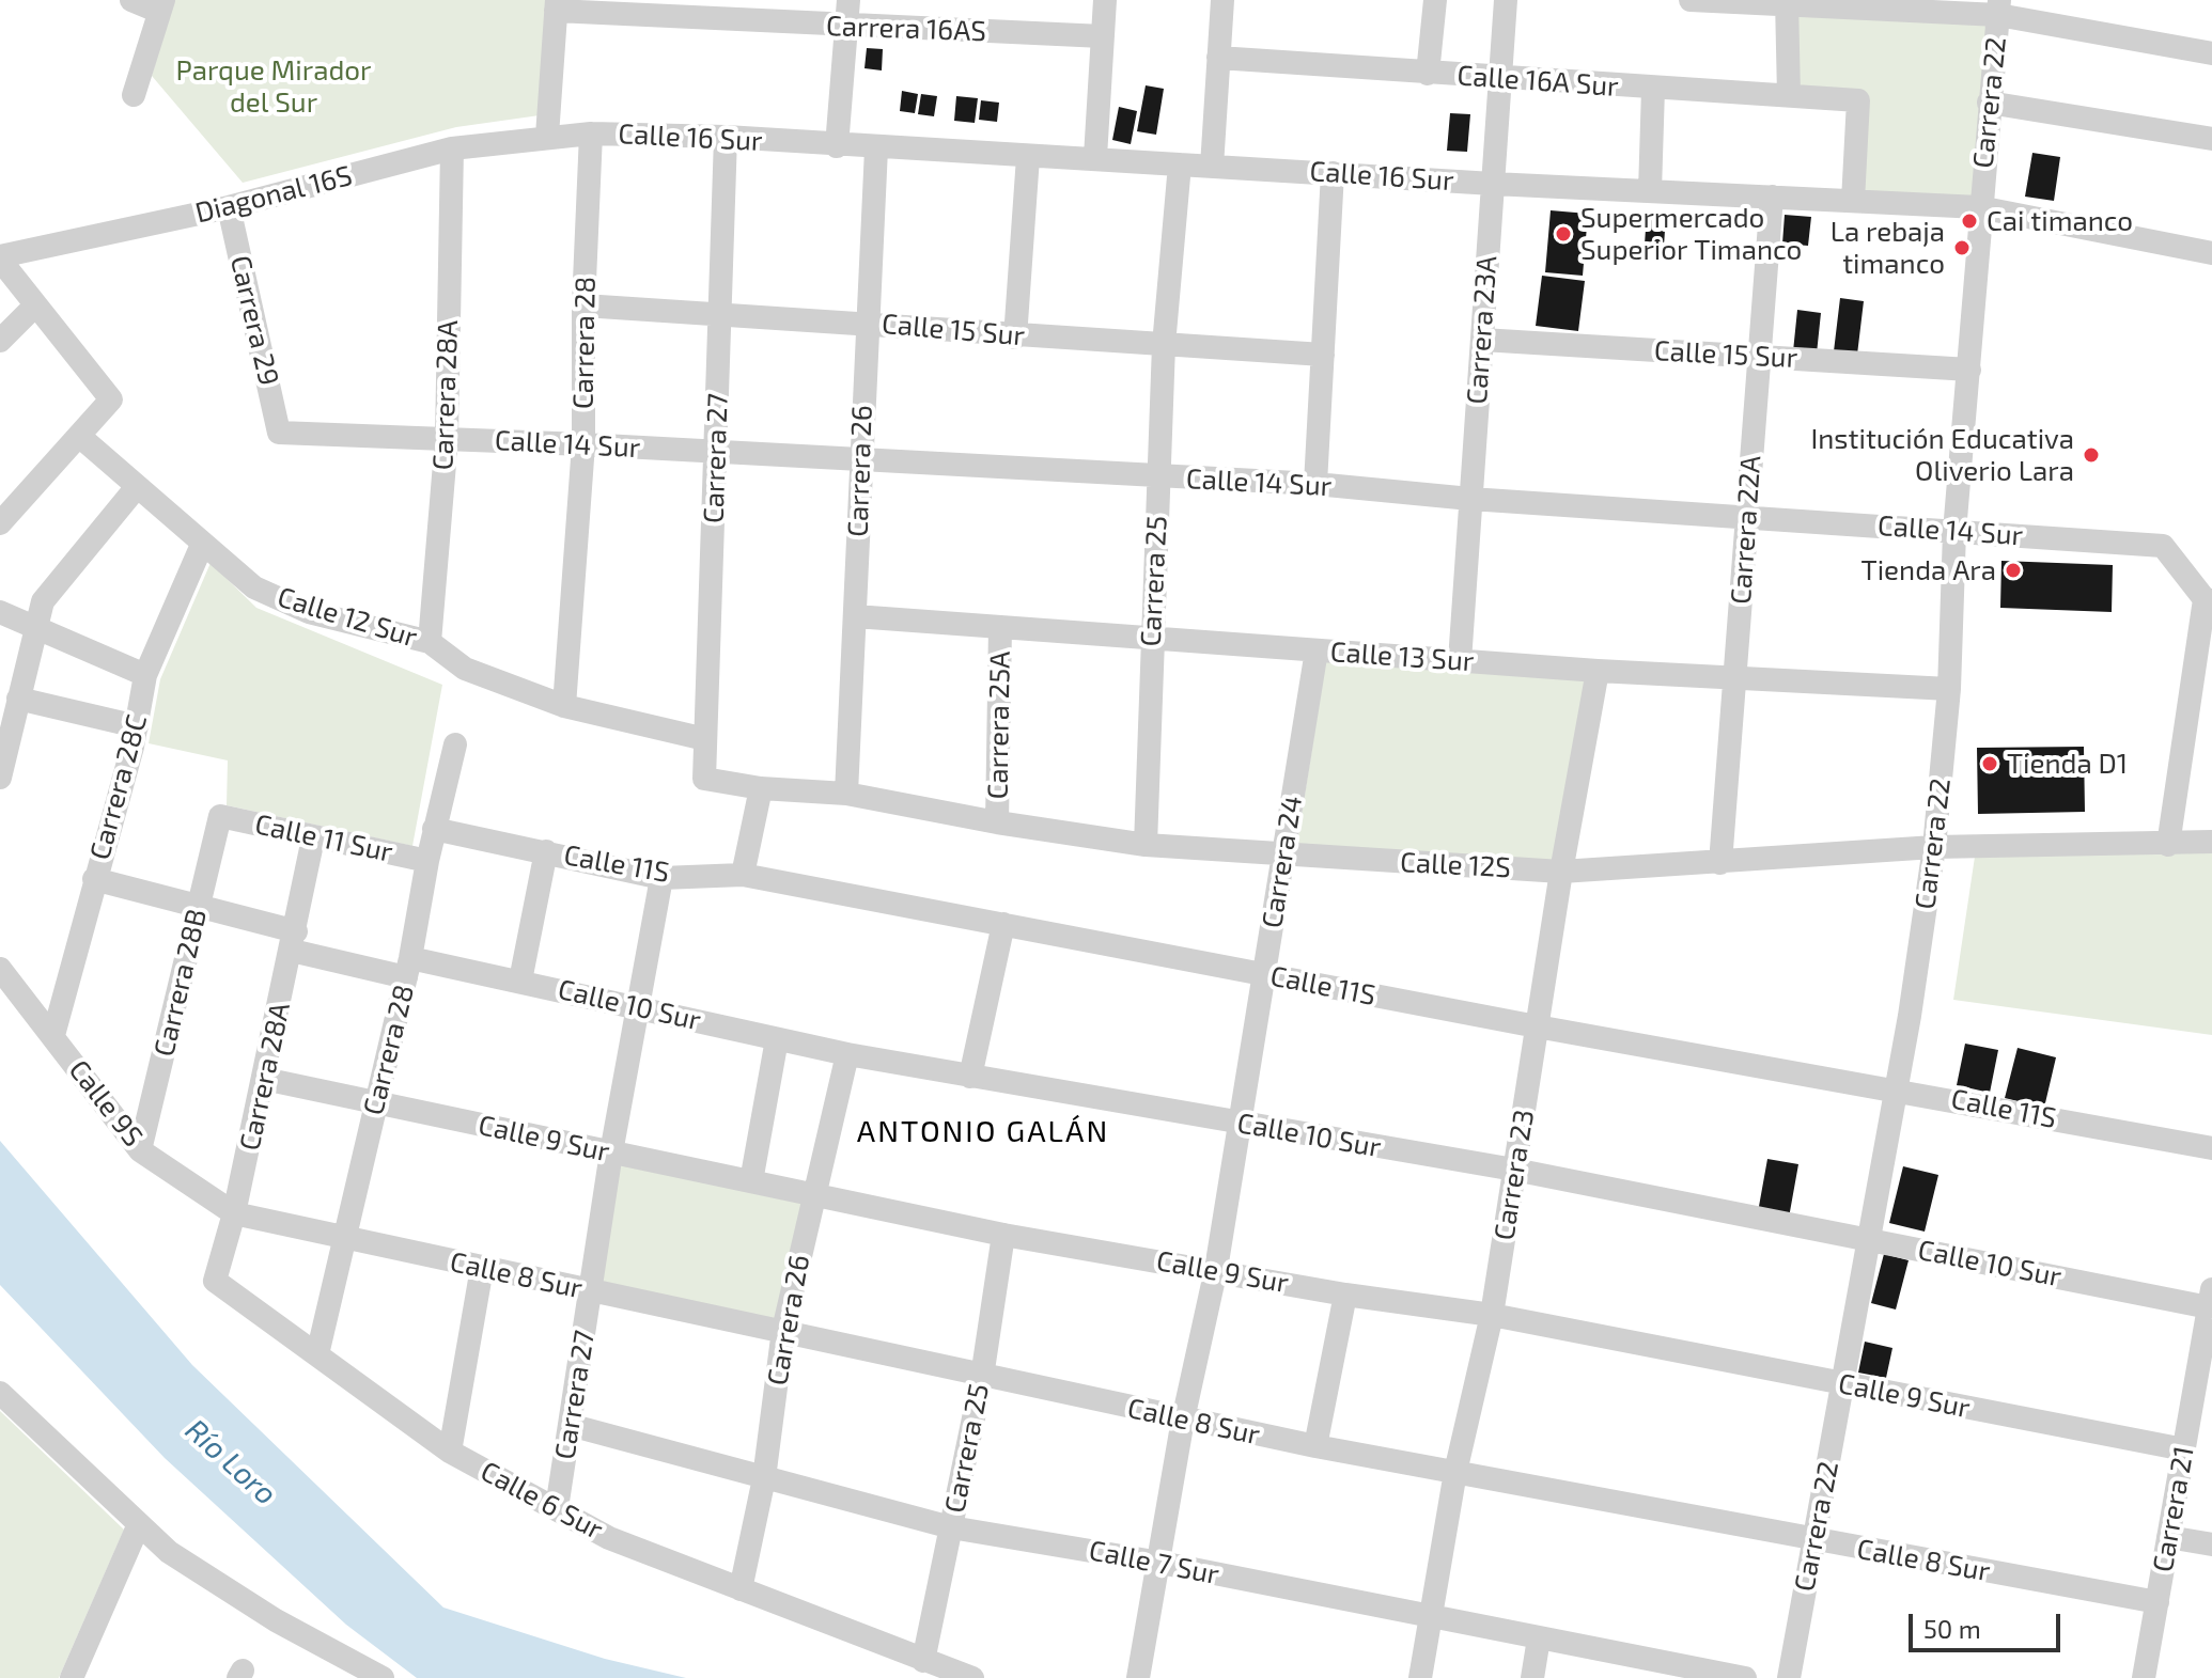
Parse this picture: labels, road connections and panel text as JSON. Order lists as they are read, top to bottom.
{
  "streets": {
    "street": [
      "Carrera 16AS",
      "Calle 16A Sur",
      "Carrera 22",
      "Calle 16 Sur",
      "Diagonal 16S",
      "Carrera 29",
      "Calle 15 Sur",
      "Carrera 23A",
      "Carrera 28",
      "Carrera 28A",
      "Calle 14 Sur",
      "Carrera 27",
      "Carrera 26",
      "Carrera 22A",
      "Carrera 25",
      "Calle 12 Sur",
      "Calle 13 Sur",
      "Carrera 25A",
      "Carrera 28C",
      "Calle 11 Sur",
      "Carrera 24",
      "Calle 11S",
      "Calle 12S",
      "Carrera 28B",
      "Calle 10 Sur",
      "Calle 9S",
      "Calle 9 Sur",
      "Carrera 23",
      "Calle 8 Sur",
      "Calle 6 Sur",
      "Carrera 21",
      "Calle 7 Sur"
    ]
  },
  "crossings": [
    ["Calle 16A Sur", "Calle 16 Sur"],
    ["Calle 16A Sur", "Carrera 23A"],
    ["Carrera 22", "Calle 16 Sur"],
    ["Carrera 22", "Calle 15 Sur"],
    ["Carrera 22", "Calle 14 Sur"],
    ["Carrera 22", "Calle 13 Sur"],
    ["Carrera 22", "Calle 11S"],
    ["Carrera 22", "Calle 12S"],
    ["Carrera 22", "Calle 10 Sur"],
    ["Carrera 22", "Calle 9 Sur"],
    ["Carrera 22", "Calle 8 Sur"],
    ["Calle 16 Sur", "Diagonal 16S"],
    ["Calle 16 Sur", "Carrera 23A"],
    ["Calle 16 Sur", "Carrera 28"],
    ["Calle 16 Sur", "Carrera 27"],
    ["Calle 16 Sur", "Carrera 26"],
    ["Calle 16 Sur", "Carrera 22A"],
    ["Calle 16 Sur", "Carrera 25"],
    ["Diagonal 16S", "Carrera 29"],
    ["Diagonal 16S", "Carrera 28A"],
    ["Carrera 29", "Calle 14 Sur"],
    ["Calle 15 Sur", "Carrera 23A"],
    ["Calle 15 Sur", "Carrera 28"],
    ["Calle 15 Sur", "Carrera 27"],
    ["Calle 15 Sur", "Carrera 26"],
    ["Calle 15 Sur", "Carrera 22A"],
    ["Calle 15 Sur", "Carrera 25"],
    ["Carrera 23A", "Calle 14 Sur"],
    ["Carrera 23A", "Calle 13 Sur"],
    ["Carrera 28", "Calle 14 Sur"],
    ["Carrera 28", "Calle 12 Sur"],
    ["Carrera 28", "Calle 11 Sur"],
    ["Carrera 28", "Calle 11S"],
    ["Carrera 28", "Calle 10 Sur"],
    ["Carrera 28", "Calle 9 Sur"],
    ["Carrera 28", "Calle 8 Sur"],
    ["Carrera 28", "Calle 6 Sur"],
    ["Carrera 28A", "Calle 14 Sur"],
    ["Carrera 28A", "Calle 12 Sur"],
    ["Carrera 28A", "Calle 11 Sur"],
    ["Carrera 28A", "Calle 10 Sur"],
    ["Carrera 28A", "Calle 9S"],
    ["Carrera 28A", "Calle 9 Sur"],
    ["Carrera 28A", "Calle 8 Sur"],
    ["Carrera 28A", "Calle 6 Sur"],
    ["Calle 14 Sur", "Carrera 27"],
    ["Calle 14 Sur", "Carrera 26"],
    ["Calle 14 Sur", "Carrera 22A"],
    ["Calle 14 Sur", "Carrera 25"],
    ["Carrera 27", "Calle 12 Sur"],
    ["Carrera 27", "Calle 11S"],
    ["Carrera 27", "Calle 12S"],
    ["Carrera 27", "Calle 10 Sur"],
    ["Carrera 27", "Calle 9 Sur"],
    ["Carrera 27", "Calle 8 Sur"],
    ["Carrera 27", "Calle 6 Sur"],
    ["Carrera 27", "Calle 7 Sur"],
    ["Carrera 26", "Calle 13 Sur"],
    ["Carrera 26", "Calle 12S"],
    ["Carrera 26", "Calle 10 Sur"],
    ["Carrera 26", "Calle 9 Sur"],
    ["Carrera 26", "Calle 8 Sur"],
    ["Carrera 26", "Calle 6 Sur"],
    ["Carrera 26", "Calle 7 Sur"],
    ["Carrera 22A", "Calle 13 Sur"],
    ["Carrera 22A", "Calle 12S"],
    ["Carrera 25", "Calle 13 Sur"],
    ["Carrera 25", "Calle 12S"],
    ["Carrera 25", "Calle 9 Sur"],
    ["Carrera 25", "Calle 8 Sur"],
    ["Carrera 25", "Calle 6 Sur"],
    ["Carrera 25", "Calle 7 Sur"],
    ["Calle 12 Sur", "Carrera 28C"],
    ["Calle 13 Sur", "Carrera 25A"],
    ["Calle 13 Sur", "Carrera 24"],
    ["Calle 13 Sur", "Carrera 23"],
    ["Carrera 25A", "Calle 12S"],
    ["Carrera 28C", "Calle 10 Sur"],
    ["Carrera 28C", "Calle 9S"],
    ["Calle 11 Sur", "Carrera 28B"],
    ["Carrera 24", "Calle 11S"],
    ["Carrera 24", "Calle 12S"],
    ["Carrera 24", "Calle 10 Sur"],
    ["Carrera 24", "Calle 9 Sur"],
    ["Carrera 24", "Calle 8 Sur"],
    ["Carrera 24", "Calle 7 Sur"],
    ["Calle 11S", "Carrera 23"],
    ["Calle 12S", "Carrera 23"],
    ["Carrera 28B", "Calle 10 Sur"],
    ["Carrera 28B", "Calle 9S"],
    ["Calle 10 Sur", "Carrera 23"],
    ["Calle 10 Sur", "Carrera 21"],
    ["Calle 9S", "Calle 8 Sur"],
    ["Calle 9S", "Calle 6 Sur"],
    ["Calle 9 Sur", "Carrera 23"],
    ["Calle 9 Sur", "Carrera 21"],
    ["Carrera 23", "Calle 8 Sur"],
    ["Carrera 23", "Calle 7 Sur"],
    ["Calle 8 Sur", "Calle 6 Sur"],
    ["Calle 8 Sur", "Carrera 21"]
  ],
  "districts": ["ANTONIO GALÁN"],
  "water": ["Río Loro"],
  "parks": ["Parque Mirador del Sur"],
  "places": [
    "Cai timanco",
    "Supermercado Superior Timanco",
    "La rebaja timanco",
    "Institución Educativa Oliverio Lara",
    "Tienda Ara",
    "Tienda D1"
  ],
  "scale_bar": "50 m"
}
